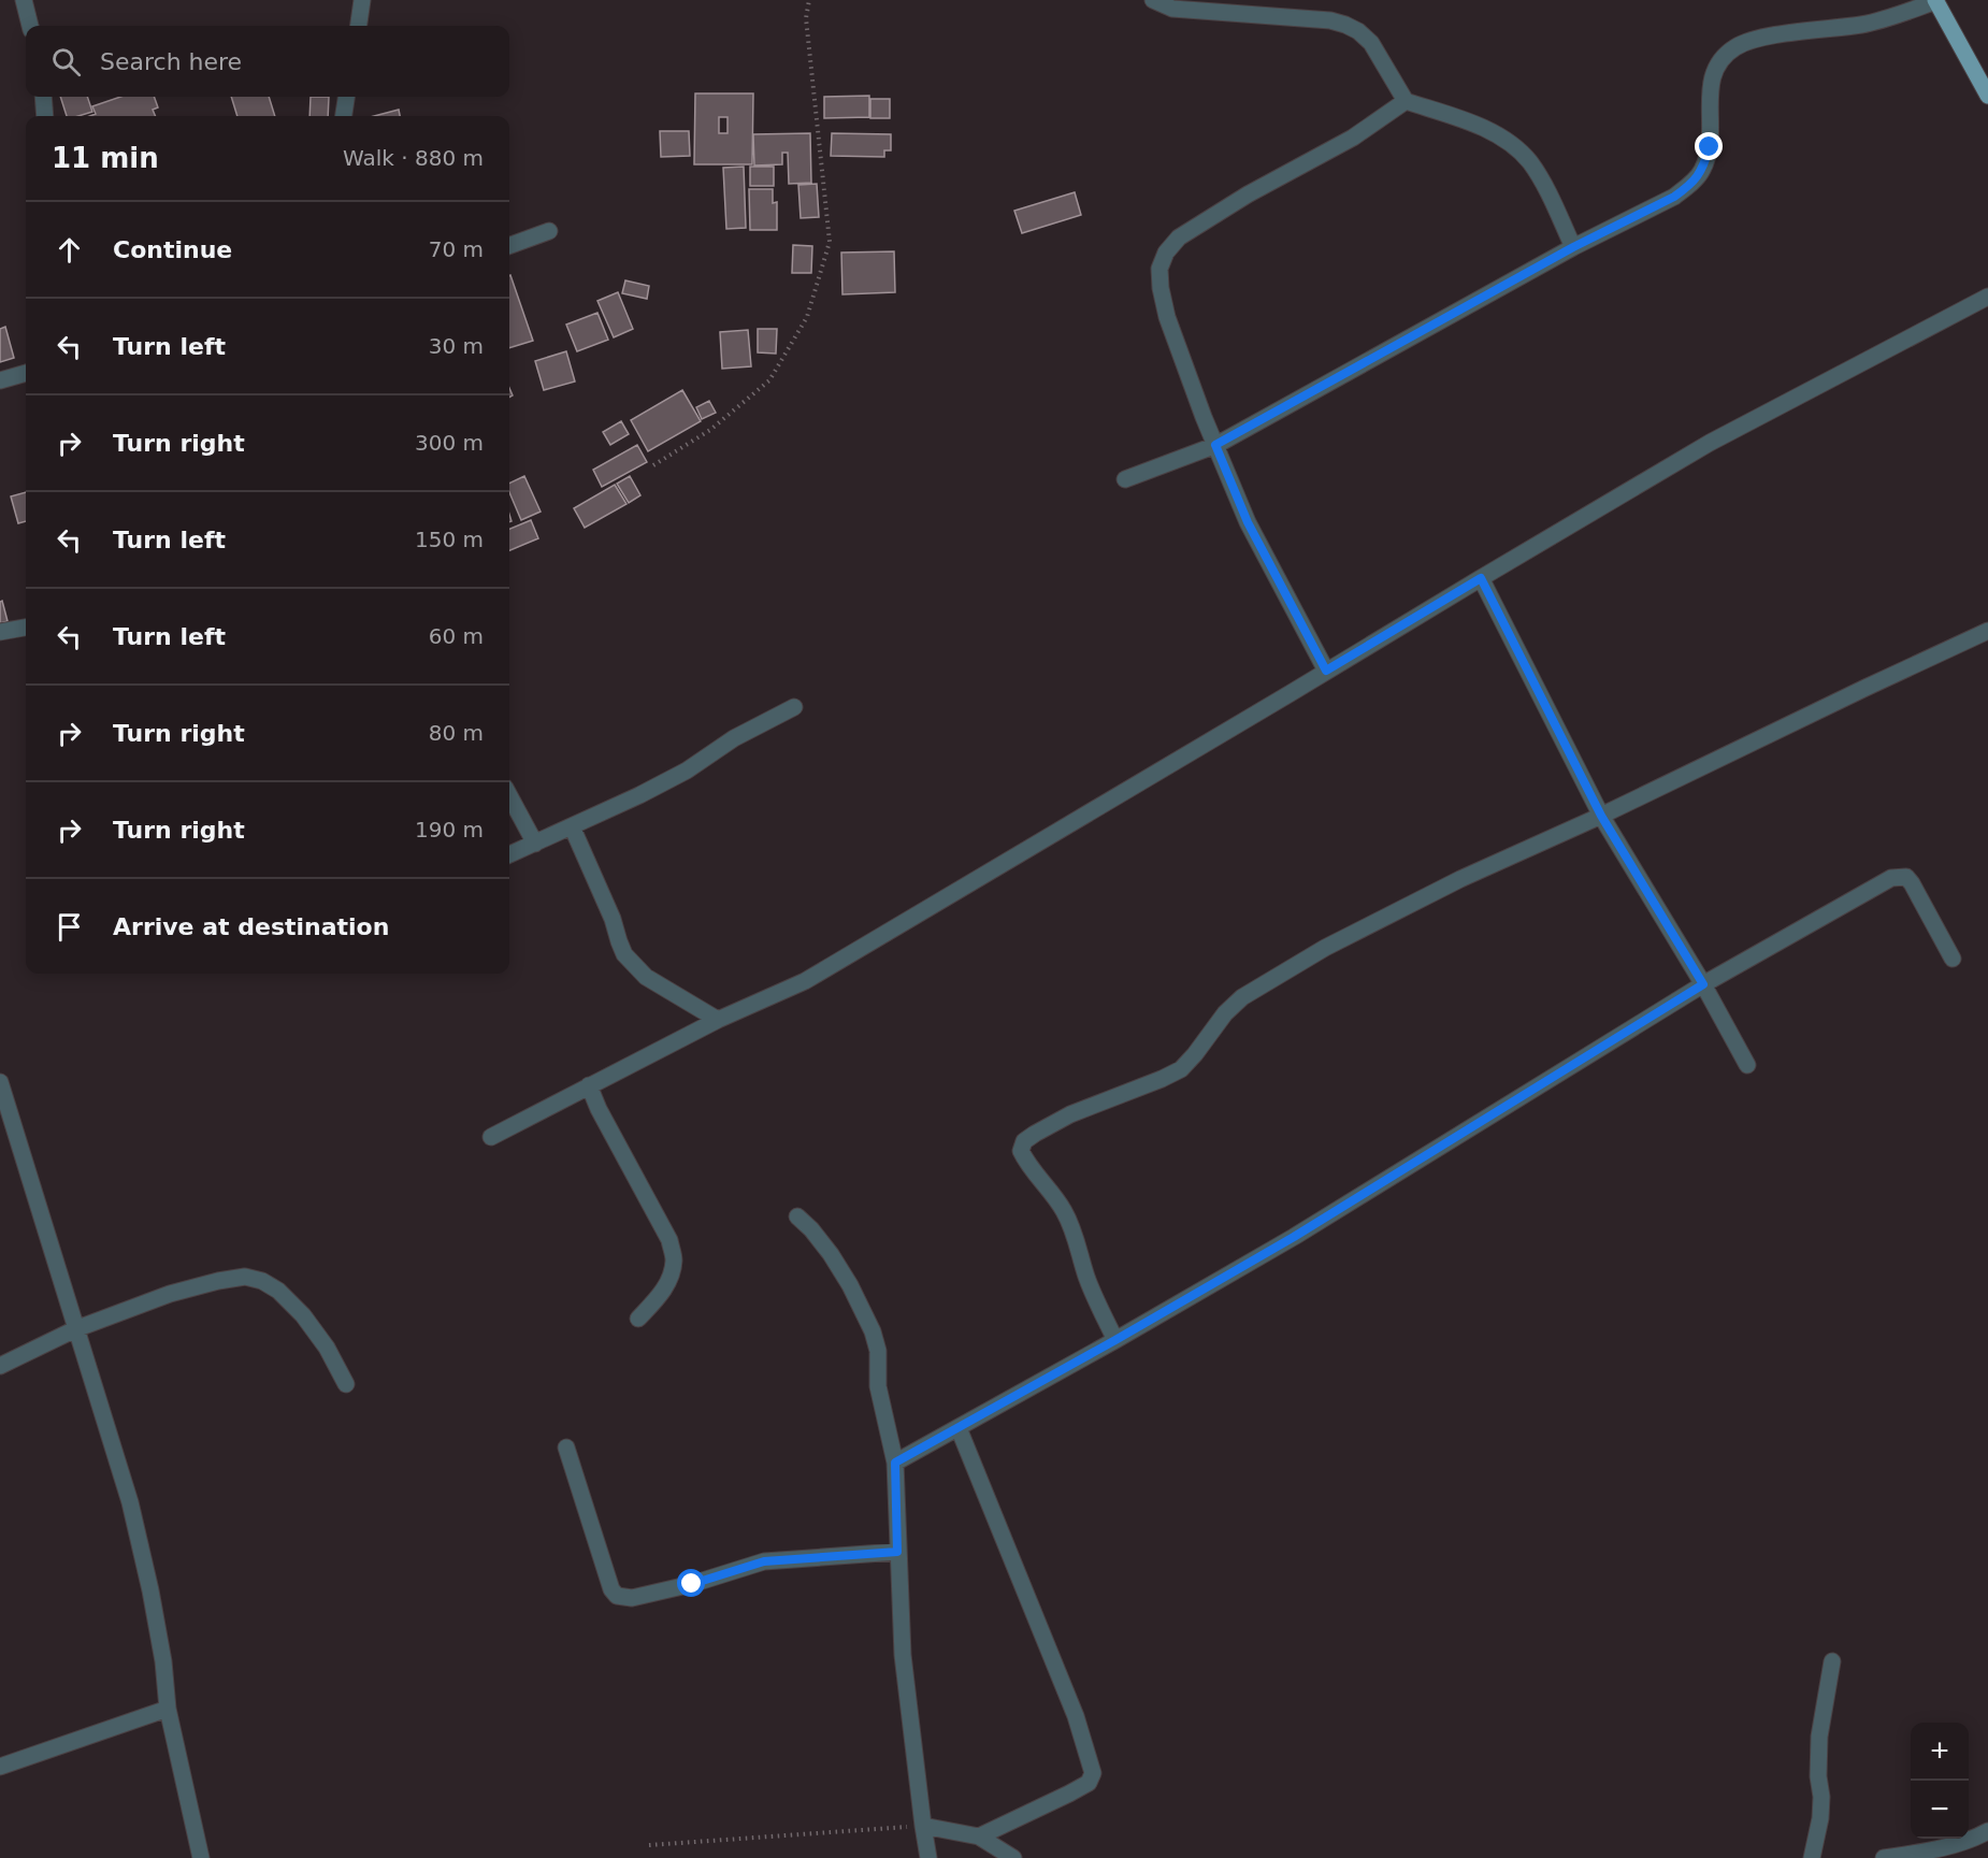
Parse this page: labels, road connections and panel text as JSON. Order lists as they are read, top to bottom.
{
  "page": {
    "search": "Search here",
    "heading": ["11 min", "Walk · 880 m"],
    "list": [
      ["Continue", "70 m"],
      ["Turn left", "30 m"],
      ["Turn right", "300 m"],
      ["Turn left", "150 m"],
      ["Turn left", "60 m"],
      ["Turn right", "80 m"],
      ["Turn right", "190 m"],
      "Arrive at destination"
    ],
    "map_buttons": ["+", "−"]
  }
}
